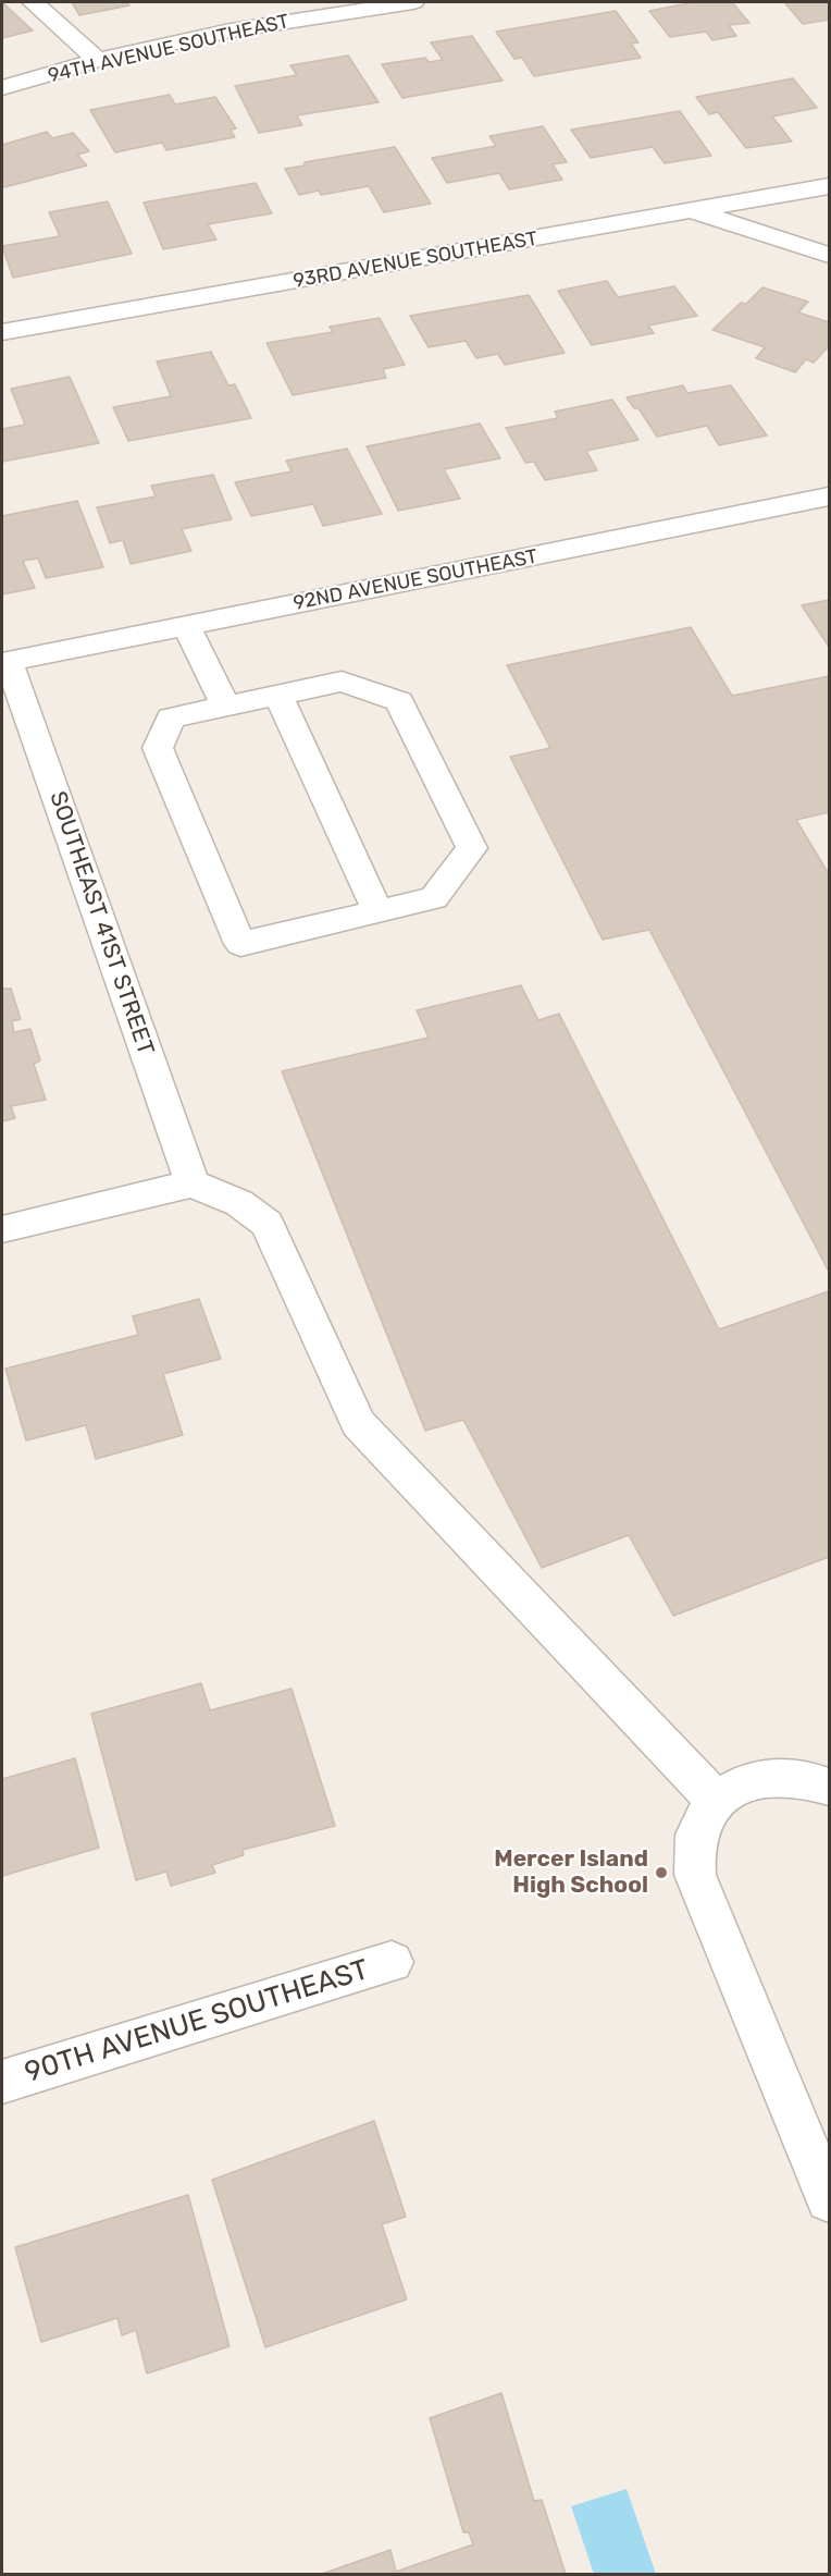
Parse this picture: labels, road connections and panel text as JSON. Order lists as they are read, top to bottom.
{
  "streets": {
    "street": [
      "94TH AVENUE SOUTHEAST",
      "93RD AVENUE SOUTHEAST",
      "92ND AVENUE SOUTHEAST",
      "SOUTHEAST 41ST STREET",
      "90TH AVENUE SOUTHEAST"
    ]
  },
  "crossings": [
    ["92ND AVENUE SOUTHEAST", "SOUTHEAST 41ST STREET"]
  ],
  "places": ["Mercer Island High School"]
}
